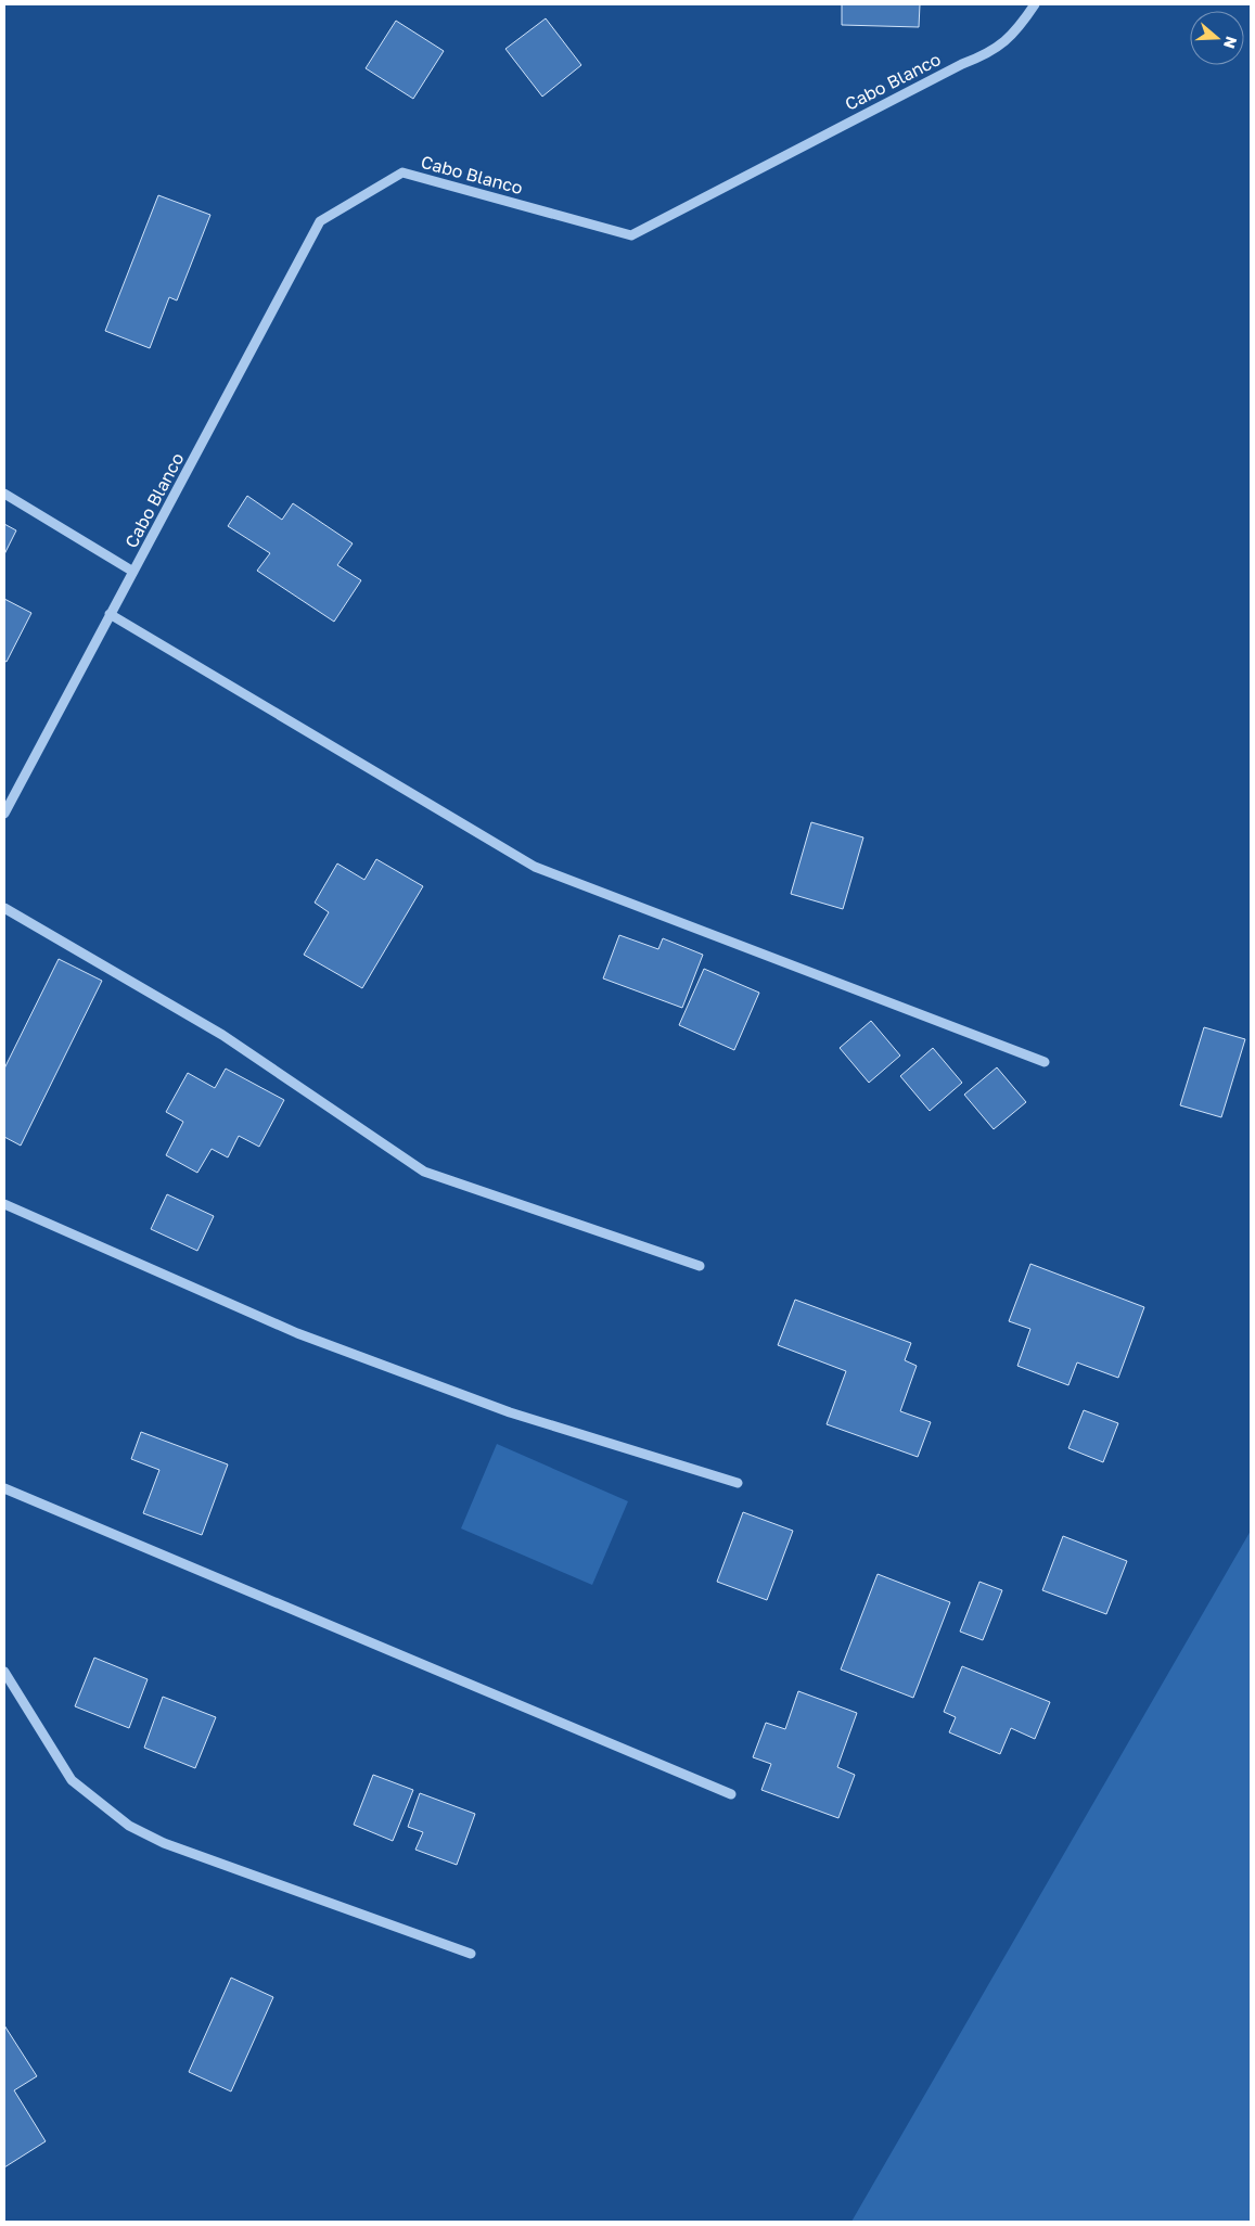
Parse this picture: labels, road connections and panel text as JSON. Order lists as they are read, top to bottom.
{
  "streets": {
    "street": ["Cabo Blanco"]
  },
  "north": "right"
}
